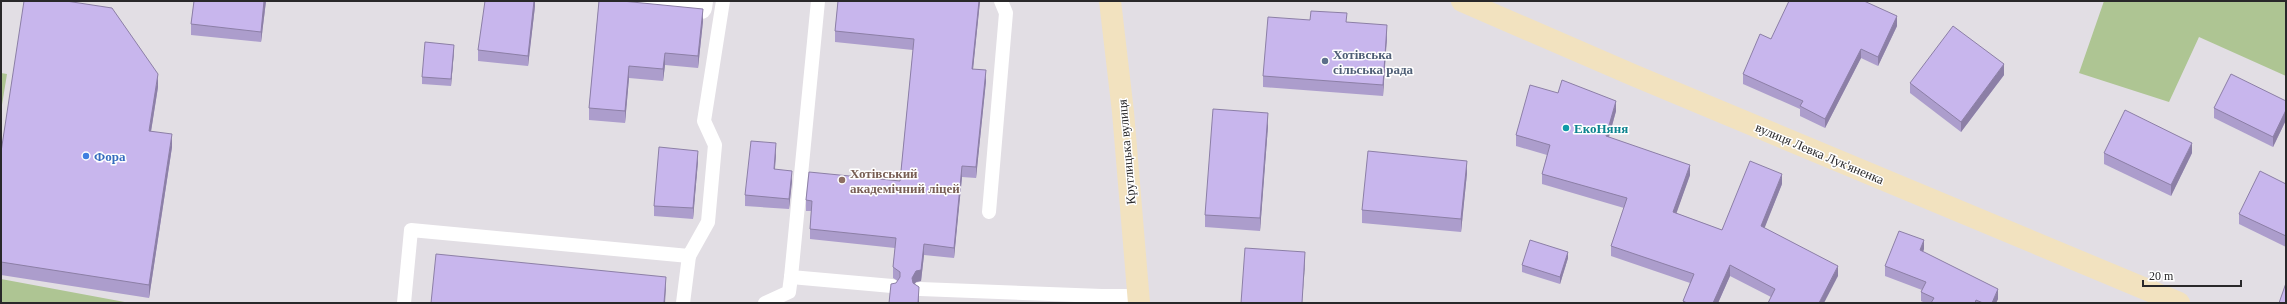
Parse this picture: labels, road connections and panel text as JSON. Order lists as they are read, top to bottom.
{
  "streets": {
    "street": ["Круглицька вулиця", "вулиця Левка Лук'яненка"]
  },
  "places": [
    "Хотівська сільська рада",
    "ЕкоНяня",
    "Фора",
    "Хотівський академічний ліцей"
  ],
  "scale_bar": "20 m"
}
